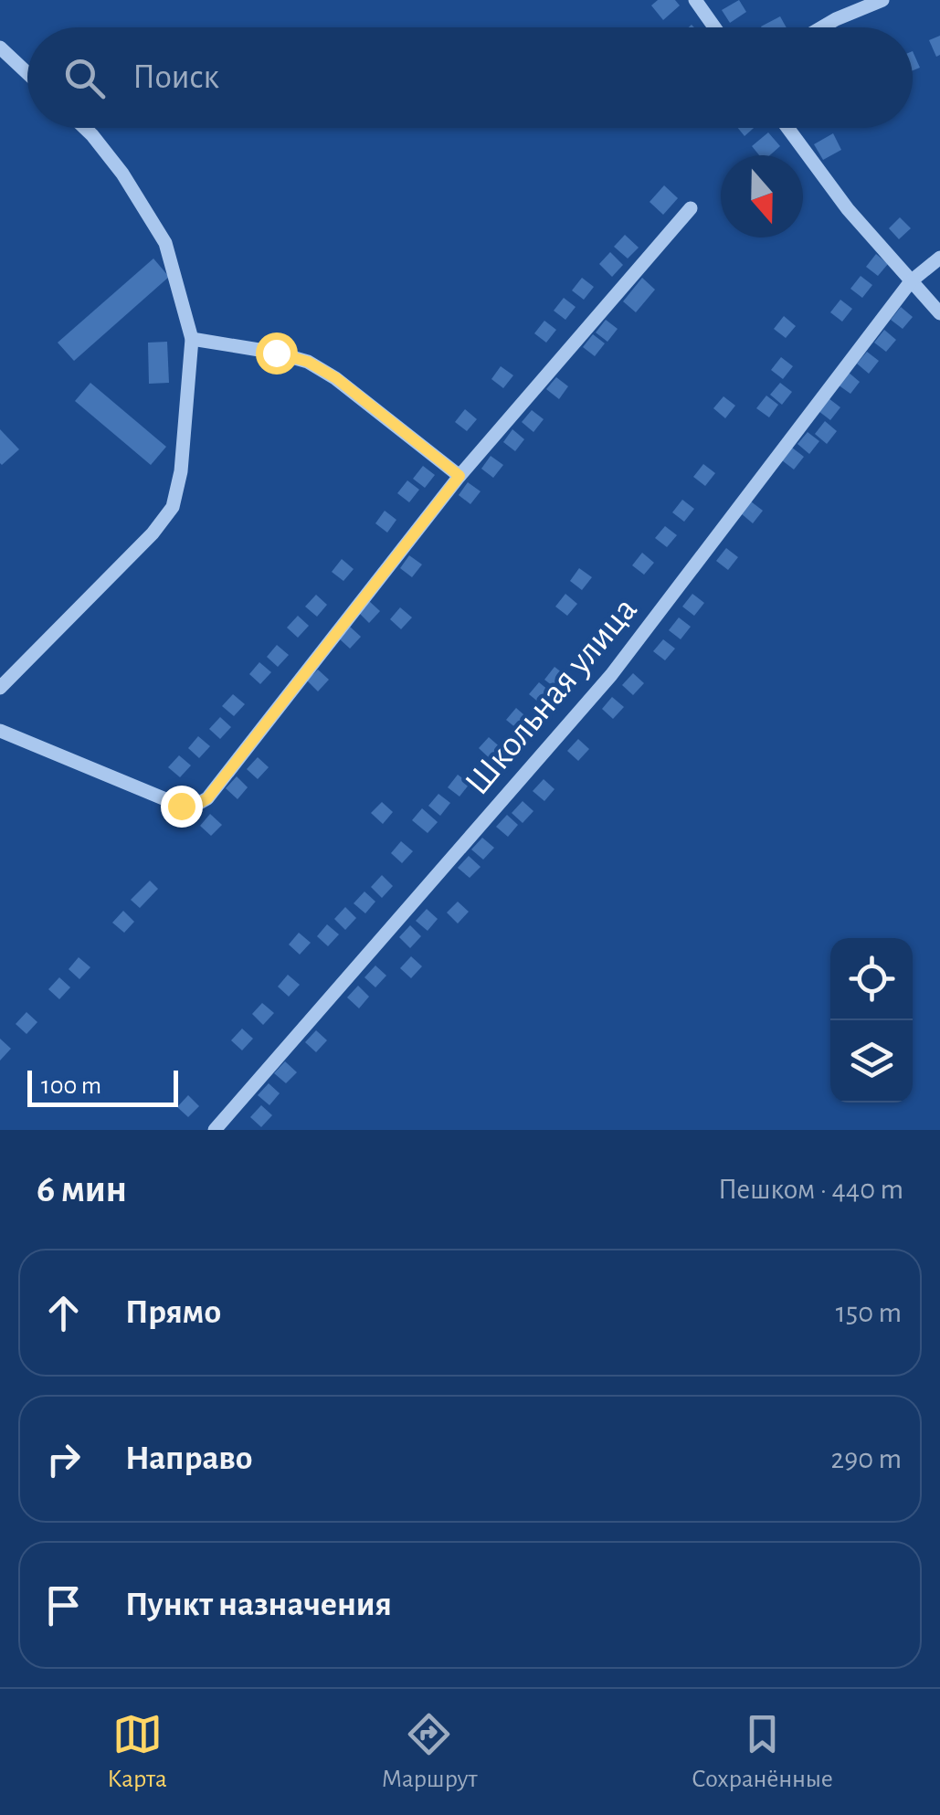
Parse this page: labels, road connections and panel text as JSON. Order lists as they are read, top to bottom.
{
  "streets": {
    "street": ["Школьная улица"]
  },
  "scale_bar": "100 m",
  "north": "bottom",
  "page": {
    "search": "Поиск",
    "scale": "100 m",
    "heading": ["6 мин", "Пешком · 440 m"],
    "list": [
      ["Прямо", "150 m"],
      ["Направо", "290 m"],
      "Пункт назначения"
    ],
    "nav": ["Карта", "Маршрут", "Сохранённые"]
  }
}
